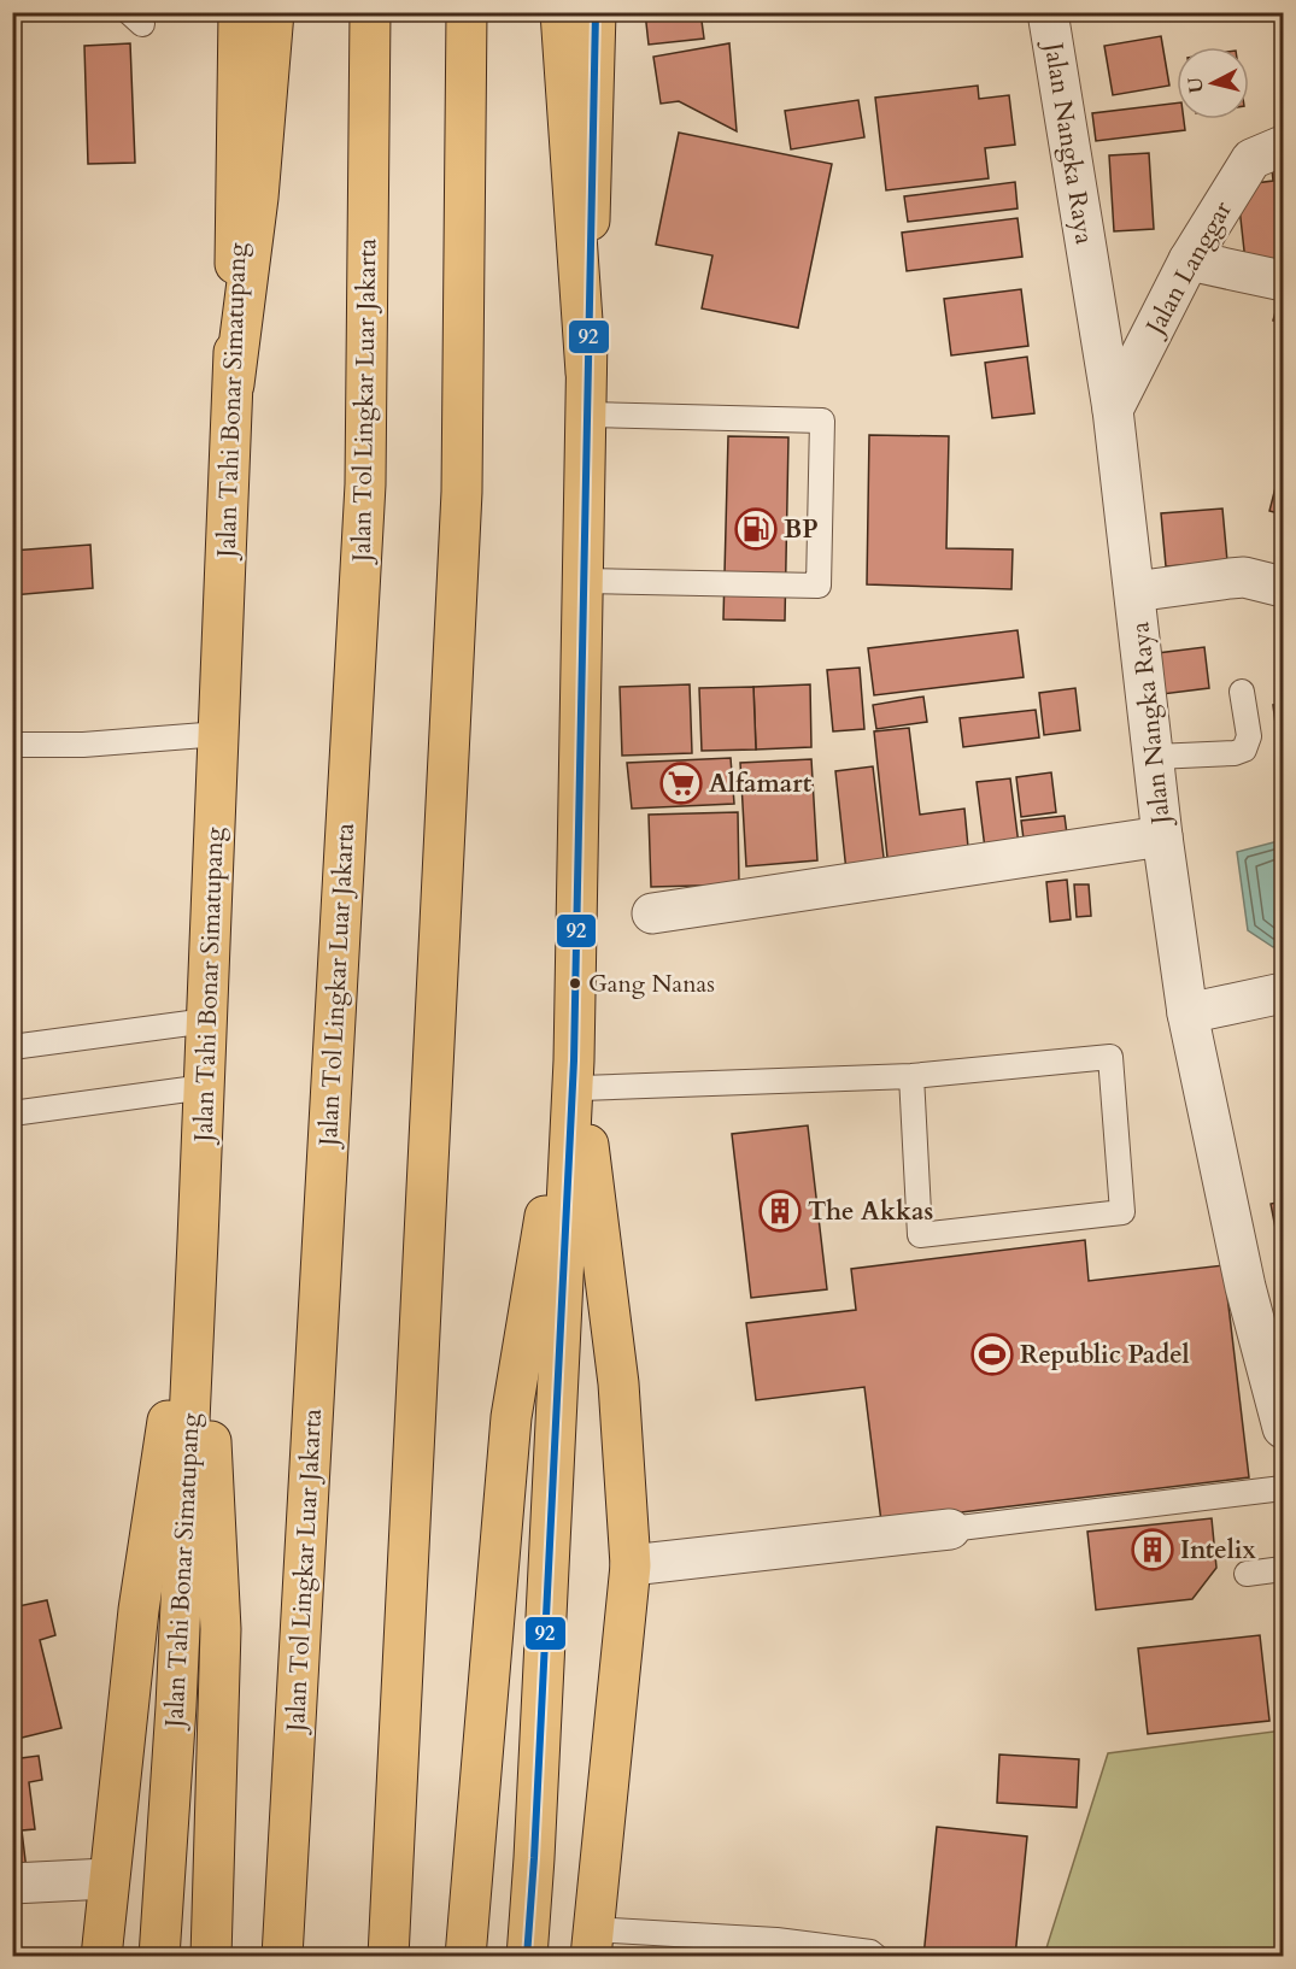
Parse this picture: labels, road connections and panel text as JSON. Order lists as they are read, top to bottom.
{
  "streets": {
    "highway": ["Jalan Tahi Bonar Simatupang", "Jalan Tol Lingkar Luar Jakarta"],
    "street": ["Jalan Nangka Raya", "Jalan Langgar"]
  },
  "crossings": [
    ["Jalan Nangka Raya", "Jalan Langgar"]
  ],
  "places": {
    "fuel station": ["BP"],
    "supermarket": ["Alfamart"],
    "other": ["Gang Nanas"],
    "building": ["The Akkas", "Intelix"],
    "sports": ["Republic Padel"]
  },
  "lines": ["transit line 92"],
  "north": "left"
}
